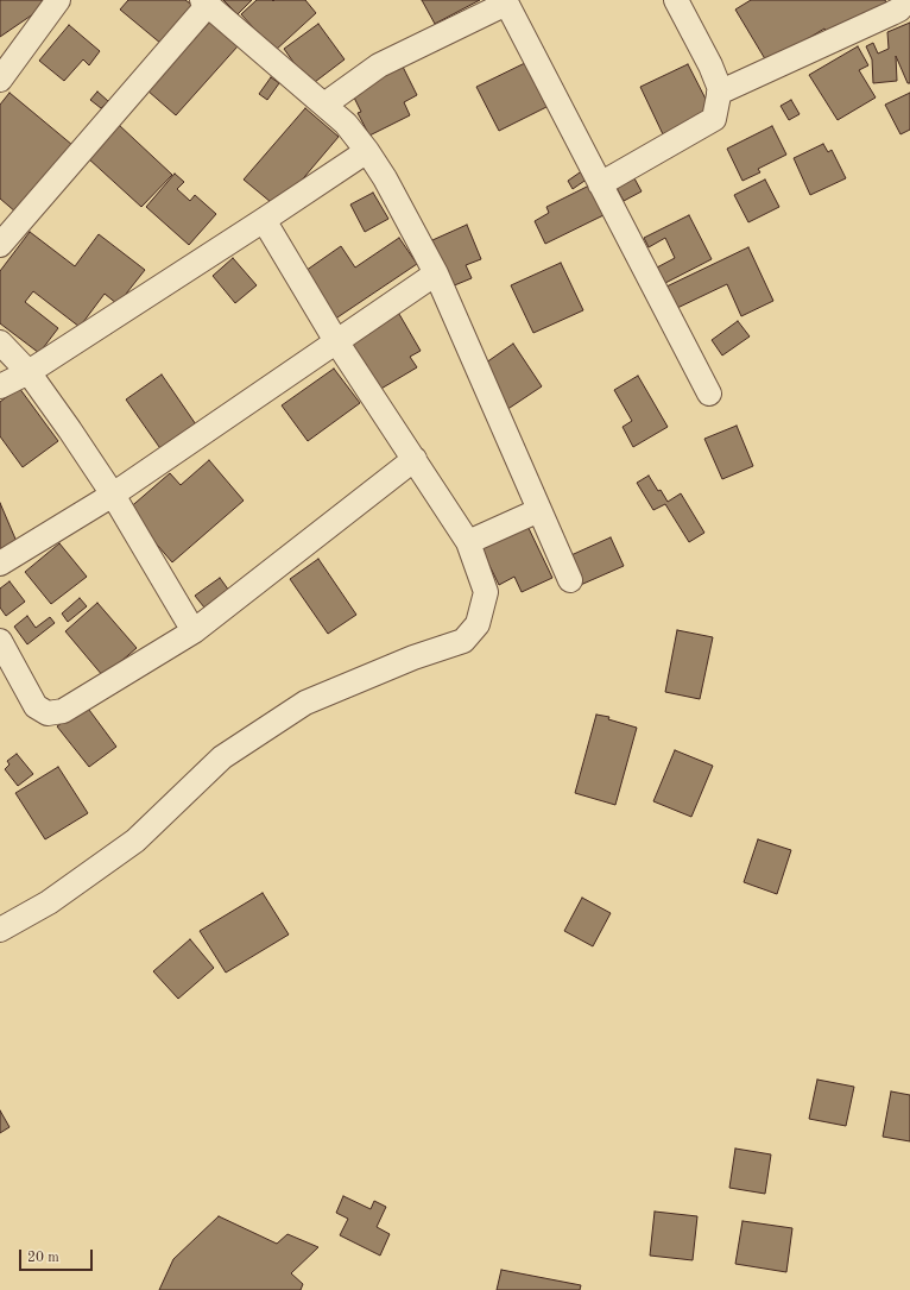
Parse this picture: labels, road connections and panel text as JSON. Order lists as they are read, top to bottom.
{
  "scale_bar": "20 m"
}
